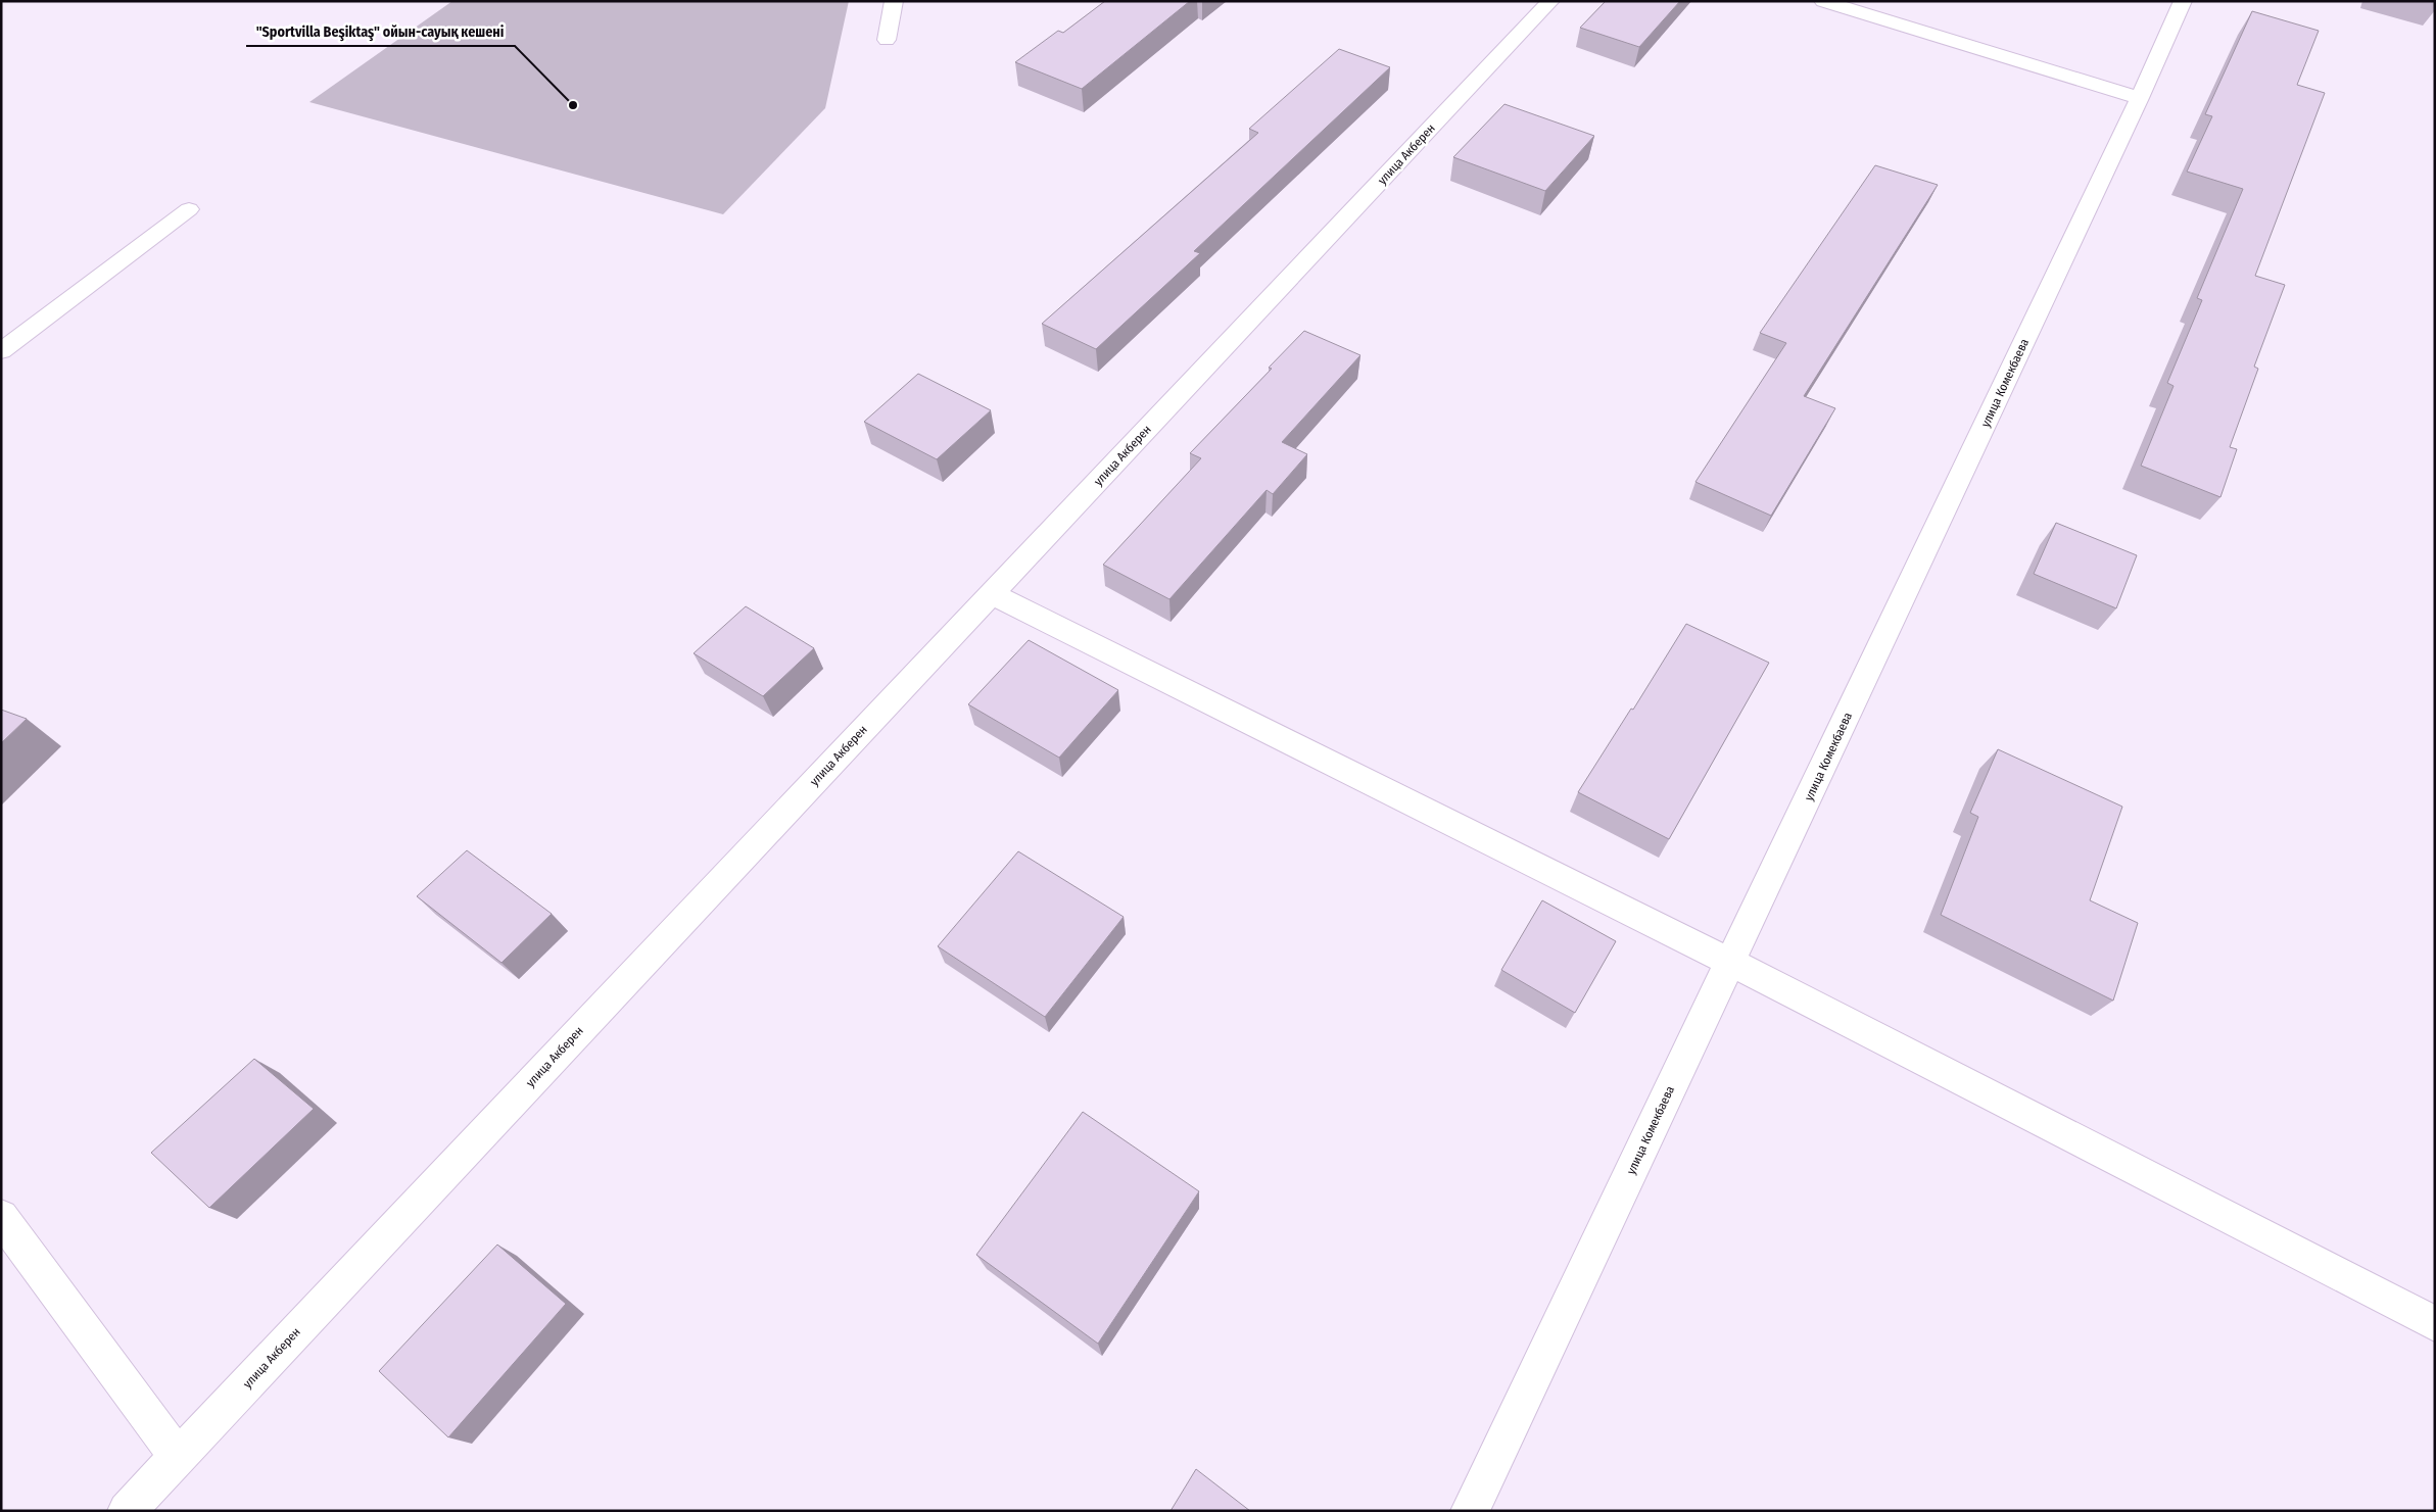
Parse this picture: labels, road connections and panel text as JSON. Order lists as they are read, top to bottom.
{
  "streets": {
    "street": ["улица Акберен", "улица Комекбаева"]
  },
  "places": ["\"Sportvilla Beşiktaş\" ойын-сауық кешені"]
}
